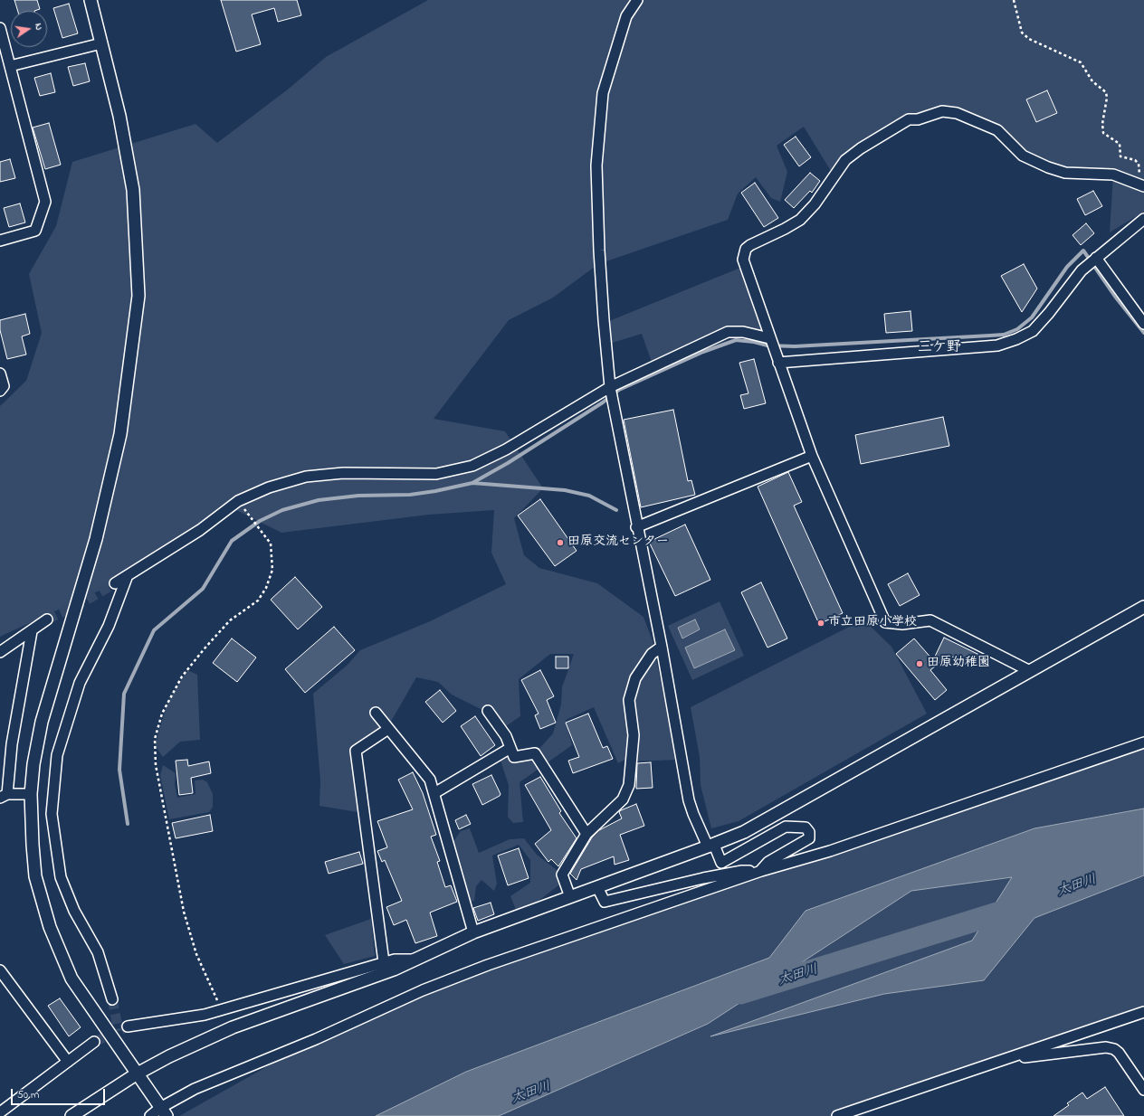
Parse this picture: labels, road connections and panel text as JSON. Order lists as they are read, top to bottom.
{
  "districts": ["三ケ野"],
  "water": ["太田川"],
  "places": ["田原交流センター", "市立田原小学校", "田原幼稚園"],
  "scale_bar": "50 m",
  "north": "right"
}
